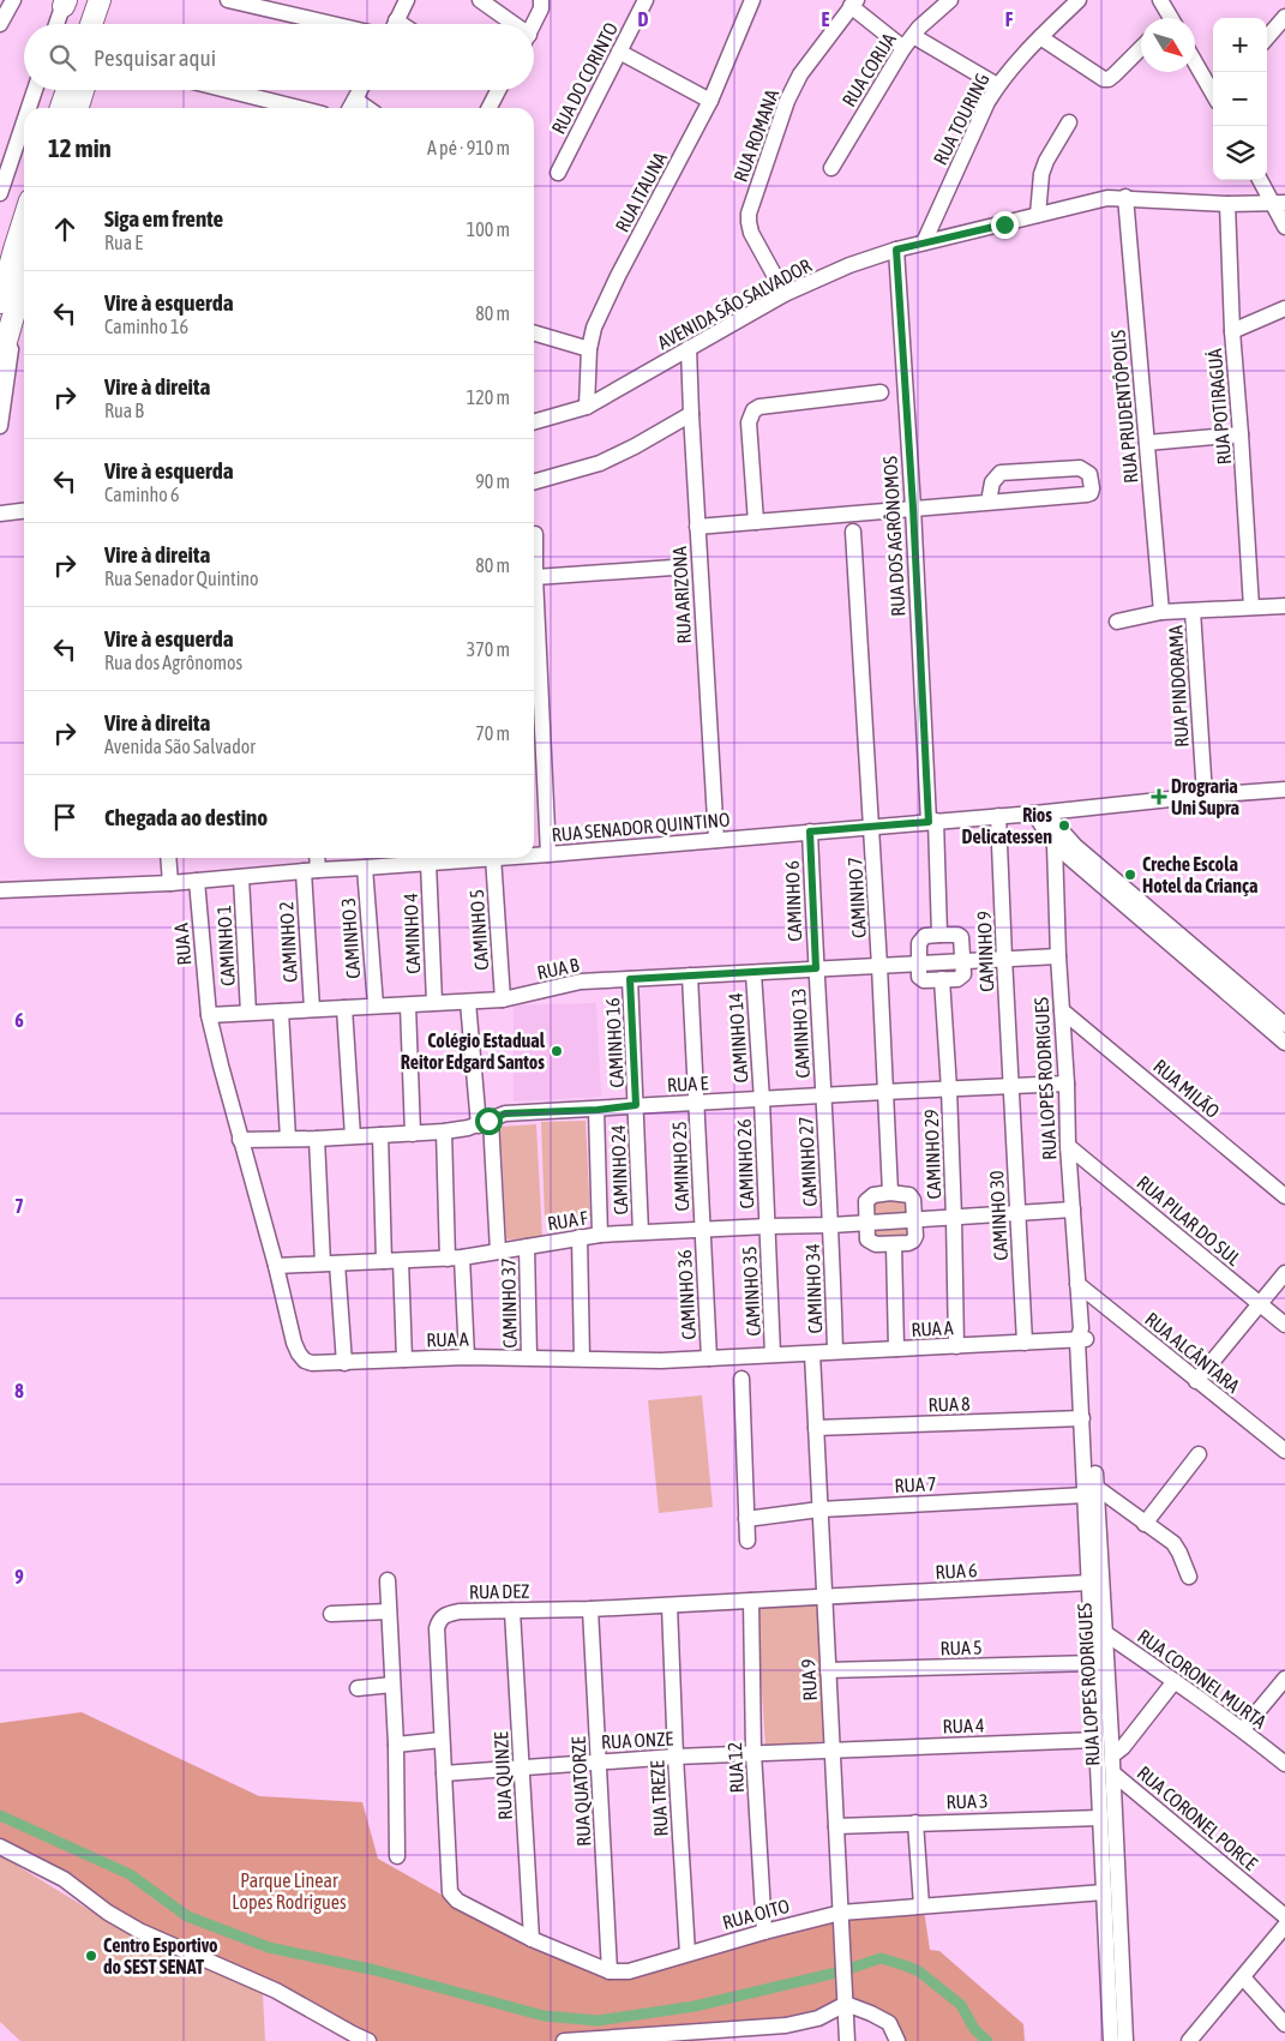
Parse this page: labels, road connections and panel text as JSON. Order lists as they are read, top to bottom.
{
  "streets": {
    "street": [
      "RUA CORIJA",
      "RUA DO CORINTO",
      "RUA TOURING",
      "RUA ROMANA",
      "RUA ITAUNA",
      "AVENIDA SÃO SALVADOR",
      "RUA PRUDENTÔPOLIS",
      "RUA POTIRAGUÁ",
      "RUA DOS AGRÔNOMOS",
      "RUA ARIZONA",
      "RUA PINDORAMA",
      "RUA SENADOR QUINTINO",
      "CAMINHO 7",
      "CAMINHO 6",
      "CAMINHO 5",
      "CAMINHO 4",
      "CAMINHO 3",
      "CAMINHO 2",
      "RUA A",
      "CAMINHO 1",
      "CAMINHO 9",
      "RUA B",
      "CAMINHO 13",
      "CAMINHO 14",
      "CAMINHO 16",
      "RUA LOPES RODRIGUES",
      "RUA E",
      "RUA MILÃO",
      "CAMINHO 29",
      "CAMINHO 27",
      "CAMINHO 26",
      "CAMINHO 25",
      "CAMINHO 24",
      "CAMINHO 30",
      "RUA F",
      "RUA PILAR DO SUL",
      "CAMINHO 34",
      "CAMINHO 35",
      "CAMINHO 36",
      "CAMINHO 37",
      "RUA ALCÂNTARA",
      "RUA 8",
      "RUA 7",
      "RUA 6",
      "RUA DEZ",
      "RUA 5",
      "RUA CORONEL MURTA",
      "RUA 9",
      "RUA 4",
      "RUA ONZE",
      "RUA 12",
      "RUA QUINZE",
      "RUA QUATORZE",
      "RUA TREZE",
      "RUA 3",
      "RUA CORONEL PORCE",
      "RUA OITO"
    ]
  },
  "crossings": [
    ["RUA TOURING", "AVENIDA SÃO SALVADOR"],
    ["RUA ROMANA", "AVENIDA SÃO SALVADOR"],
    ["RUA ITAUNA", "AVENIDA SÃO SALVADOR"],
    ["AVENIDA SÃO SALVADOR", "RUA PRUDENTÔPOLIS"],
    ["AVENIDA SÃO SALVADOR", "RUA POTIRAGUÁ"],
    ["AVENIDA SÃO SALVADOR", "RUA DOS AGRÔNOMOS"],
    ["AVENIDA SÃO SALVADOR", "RUA ARIZONA"],
    ["RUA DOS AGRÔNOMOS", "RUA SENADOR QUINTINO"],
    ["RUA ARIZONA", "RUA SENADOR QUINTINO"],
    ["RUA PINDORAMA", "RUA SENADOR QUINTINO"],
    ["RUA SENADOR QUINTINO", "CAMINHO 7"],
    ["RUA SENADOR QUINTINO", "CAMINHO 6"],
    ["RUA SENADOR QUINTINO", "CAMINHO 4"],
    ["RUA SENADOR QUINTINO", "CAMINHO 3"],
    ["RUA SENADOR QUINTINO", "CAMINHO 2"],
    ["RUA SENADOR QUINTINO", "RUA A"],
    ["RUA SENADOR QUINTINO", "CAMINHO 1"],
    ["RUA SENADOR QUINTINO", "CAMINHO 9"],
    ["CAMINHO 7", "RUA B"],
    ["CAMINHO 7", "RUA E"],
    ["CAMINHO 6", "RUA B"],
    ["CAMINHO 6", "CAMINHO 13"],
    ["CAMINHO 5", "RUA B"],
    ["CAMINHO 4", "RUA B"],
    ["CAMINHO 3", "RUA B"],
    ["CAMINHO 2", "RUA B"],
    ["RUA A", "RUA B"],
    ["RUA A", "RUA LOPES RODRIGUES"],
    ["RUA A", "RUA E"],
    ["RUA A", "CAMINHO 29"],
    ["RUA A", "CAMINHO 30"],
    ["RUA A", "RUA F"],
    ["RUA A", "CAMINHO 34"],
    ["RUA A", "CAMINHO 35"],
    ["RUA A", "CAMINHO 36"],
    ["RUA A", "CAMINHO 37"],
    ["RUA A", "RUA 9"],
    ["CAMINHO 1", "RUA B"],
    ["CAMINHO 9", "RUA E"],
    ["CAMINHO 9", "CAMINHO 30"],
    ["RUA B", "CAMINHO 13"],
    ["RUA B", "CAMINHO 14"],
    ["RUA B", "CAMINHO 16"],
    ["RUA B", "CAMINHO 25"],
    ["CAMINHO 13", "RUA E"],
    ["CAMINHO 13", "CAMINHO 27"],
    ["CAMINHO 14", "RUA E"],
    ["CAMINHO 14", "CAMINHO 26"],
    ["CAMINHO 16", "RUA E"],
    ["CAMINHO 16", "CAMINHO 24"],
    ["RUA LOPES RODRIGUES", "RUA E"],
    ["RUA LOPES RODRIGUES", "RUA MILÃO"],
    ["RUA LOPES RODRIGUES", "RUA PILAR DO SUL"],
    ["RUA LOPES RODRIGUES", "RUA ALCÂNTARA"],
    ["RUA LOPES RODRIGUES", "RUA 8"],
    ["RUA LOPES RODRIGUES", "RUA 7"],
    ["RUA LOPES RODRIGUES", "RUA 6"],
    ["RUA LOPES RODRIGUES", "RUA 5"],
    ["RUA LOPES RODRIGUES", "RUA CORONEL MURTA"],
    ["RUA LOPES RODRIGUES", "RUA 4"],
    ["RUA LOPES RODRIGUES", "RUA 3"],
    ["RUA LOPES RODRIGUES", "RUA CORONEL PORCE"],
    ["RUA LOPES RODRIGUES", "RUA OITO"],
    ["RUA E", "CAMINHO 29"],
    ["RUA E", "CAMINHO 27"],
    ["RUA E", "CAMINHO 26"],
    ["RUA E", "CAMINHO 25"],
    ["RUA E", "CAMINHO 24"],
    ["RUA E", "CAMINHO 30"],
    ["CAMINHO 27", "RUA F"],
    ["CAMINHO 27", "CAMINHO 34"],
    ["CAMINHO 26", "RUA F"],
    ["CAMINHO 26", "CAMINHO 35"],
    ["CAMINHO 25", "RUA F"],
    ["CAMINHO 25", "CAMINHO 36"],
    ["CAMINHO 24", "RUA F"],
    ["RUA F", "CAMINHO 34"],
    ["RUA F", "CAMINHO 35"],
    ["RUA F", "CAMINHO 36"],
    ["RUA F", "CAMINHO 37"],
    ["RUA 8", "RUA 9"],
    ["RUA 7", "RUA 9"],
    ["RUA 6", "RUA DEZ"],
    ["RUA 6", "RUA 9"],
    ["RUA DEZ", "RUA 9"],
    ["RUA DEZ", "RUA ONZE"],
    ["RUA DEZ", "RUA 12"],
    ["RUA DEZ", "RUA QUINZE"],
    ["RUA DEZ", "RUA QUATORZE"],
    ["RUA DEZ", "RUA TREZE"],
    ["RUA DEZ", "RUA OITO"],
    ["RUA 5", "RUA 9"],
    ["RUA 9", "RUA 4"],
    ["RUA 9", "RUA ONZE"],
    ["RUA 9", "RUA 3"],
    ["RUA 9", "RUA OITO"],
    ["RUA 4", "RUA ONZE"],
    ["RUA ONZE", "RUA 12"],
    ["RUA ONZE", "RUA QUINZE"],
    ["RUA ONZE", "RUA QUATORZE"],
    ["RUA ONZE", "RUA TREZE"],
    ["RUA 12", "RUA OITO"],
    ["RUA QUINZE", "RUA OITO"],
    ["RUA QUATORZE", "RUA OITO"],
    ["RUA TREZE", "RUA OITO"]
  ],
  "parks": ["Parque Linear Lopes Rodrigues"],
  "places": {
    "health": ["Drograria Uni Supra"],
    "other": [
      "Rios Delicatessen",
      "Creche Escola Hotel da Criança",
      "Colégio Estadual Reitor Edgard Santos",
      "Centro Esportivo do SEST SENAT"
    ]
  },
  "north": "bottom right",
  "page": {
    "map_buttons": ["+", "−"],
    "search": "Pesquisar aqui",
    "heading": ["12 min", "A pé · 910 m"],
    "list": [
      ["Siga em frente", "Rua E", "100 m"],
      ["Vire à esquerda", "Caminho 16", "80 m"],
      ["Vire à direita", "Rua B", "120 m"],
      ["Vire à esquerda", "Caminho 6", "90 m"],
      ["Vire à direita", "Rua Senador Quintino", "80 m"],
      ["Vire à esquerda", "Rua dos Agrônomos", "370 m"],
      ["Vire à direita", "Avenida São Salvador", "70 m"],
      "Chegada ao destino"
    ]
  },
  "grid": {
    "columns": ["D", "E", "F"],
    "rows": [
      "6",
      "7",
      "8",
      "9"
    ]
  }
}
